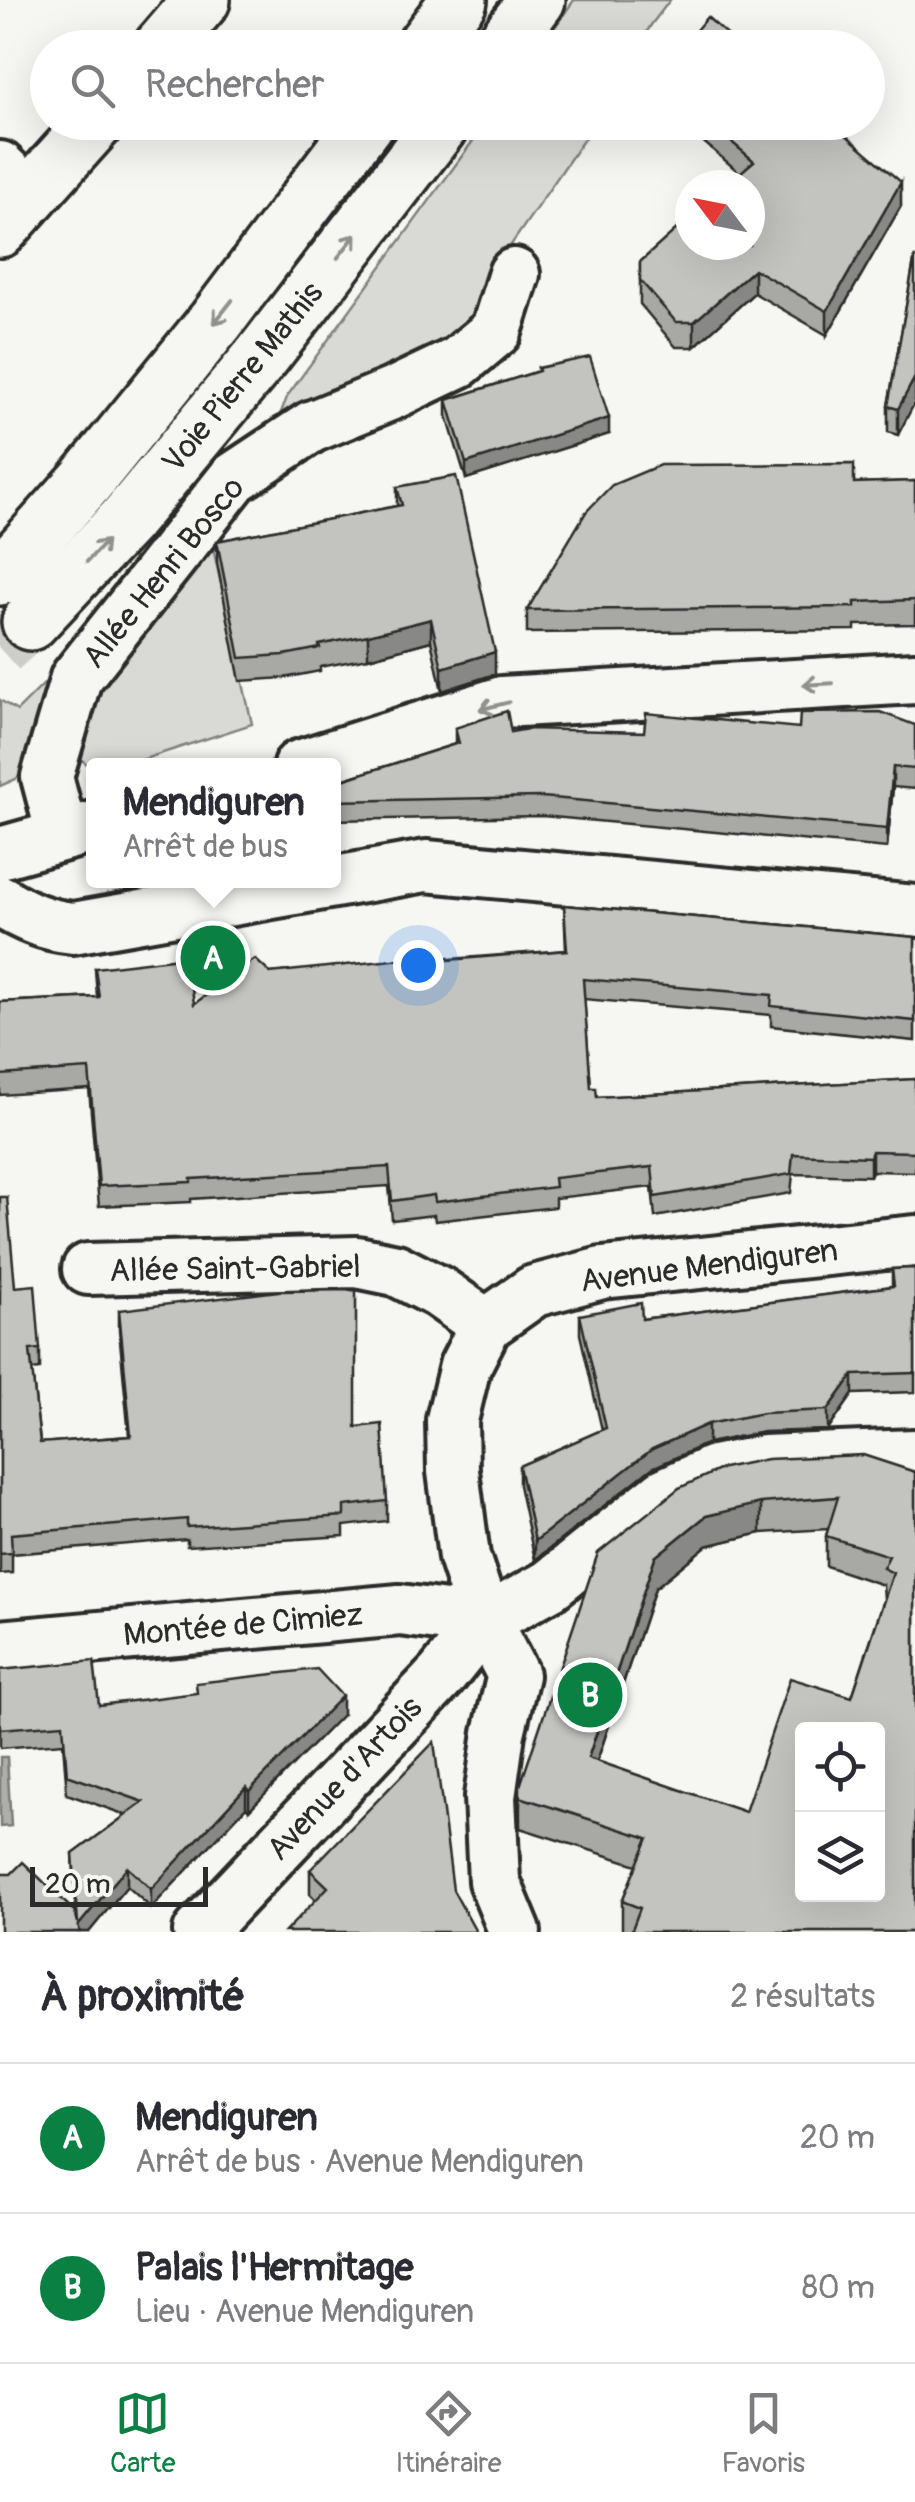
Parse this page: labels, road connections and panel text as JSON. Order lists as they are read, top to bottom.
{
  "streets": {
    "main road": ["Voie Pierre Mathis"],
    "street": [
      "Allée Henri Bosco",
      "Avenue Mendiguren",
      "Allée Saint-Gabriel",
      "Montée de Cimiez",
      "Avenue d'Artois"
    ]
  },
  "crossings": [
    ["Avenue Mendiguren", "Allée Saint-Gabriel"],
    ["Avenue Mendiguren", "Montée de Cimiez"],
    ["Avenue Mendiguren", "Avenue d'Artois"],
    ["Montée de Cimiez", "Avenue d'Artois"]
  ],
  "scale_bar": "20 m",
  "north": "top left",
  "page": {
    "search": "Rechercher",
    "popup": ["Mendiguren", "Arrêt de bus"],
    "pins": ["A", "B"],
    "scale": "20 m",
    "heading": ["À proximité", "2 résultats"],
    "list": [
      {
        "mark": "A",
        "name": "Mendiguren",
        "note": "Arrêt de bus · Avenue Mendiguren",
        "value": "20 m"
      },
      {
        "mark": "B",
        "name": "Palais l'Hermitage",
        "note": "Lieu · Avenue Mendiguren",
        "value": "80 m"
      }
    ],
    "nav": ["Carte", "Itinéraire", "Favoris"]
  }
}
